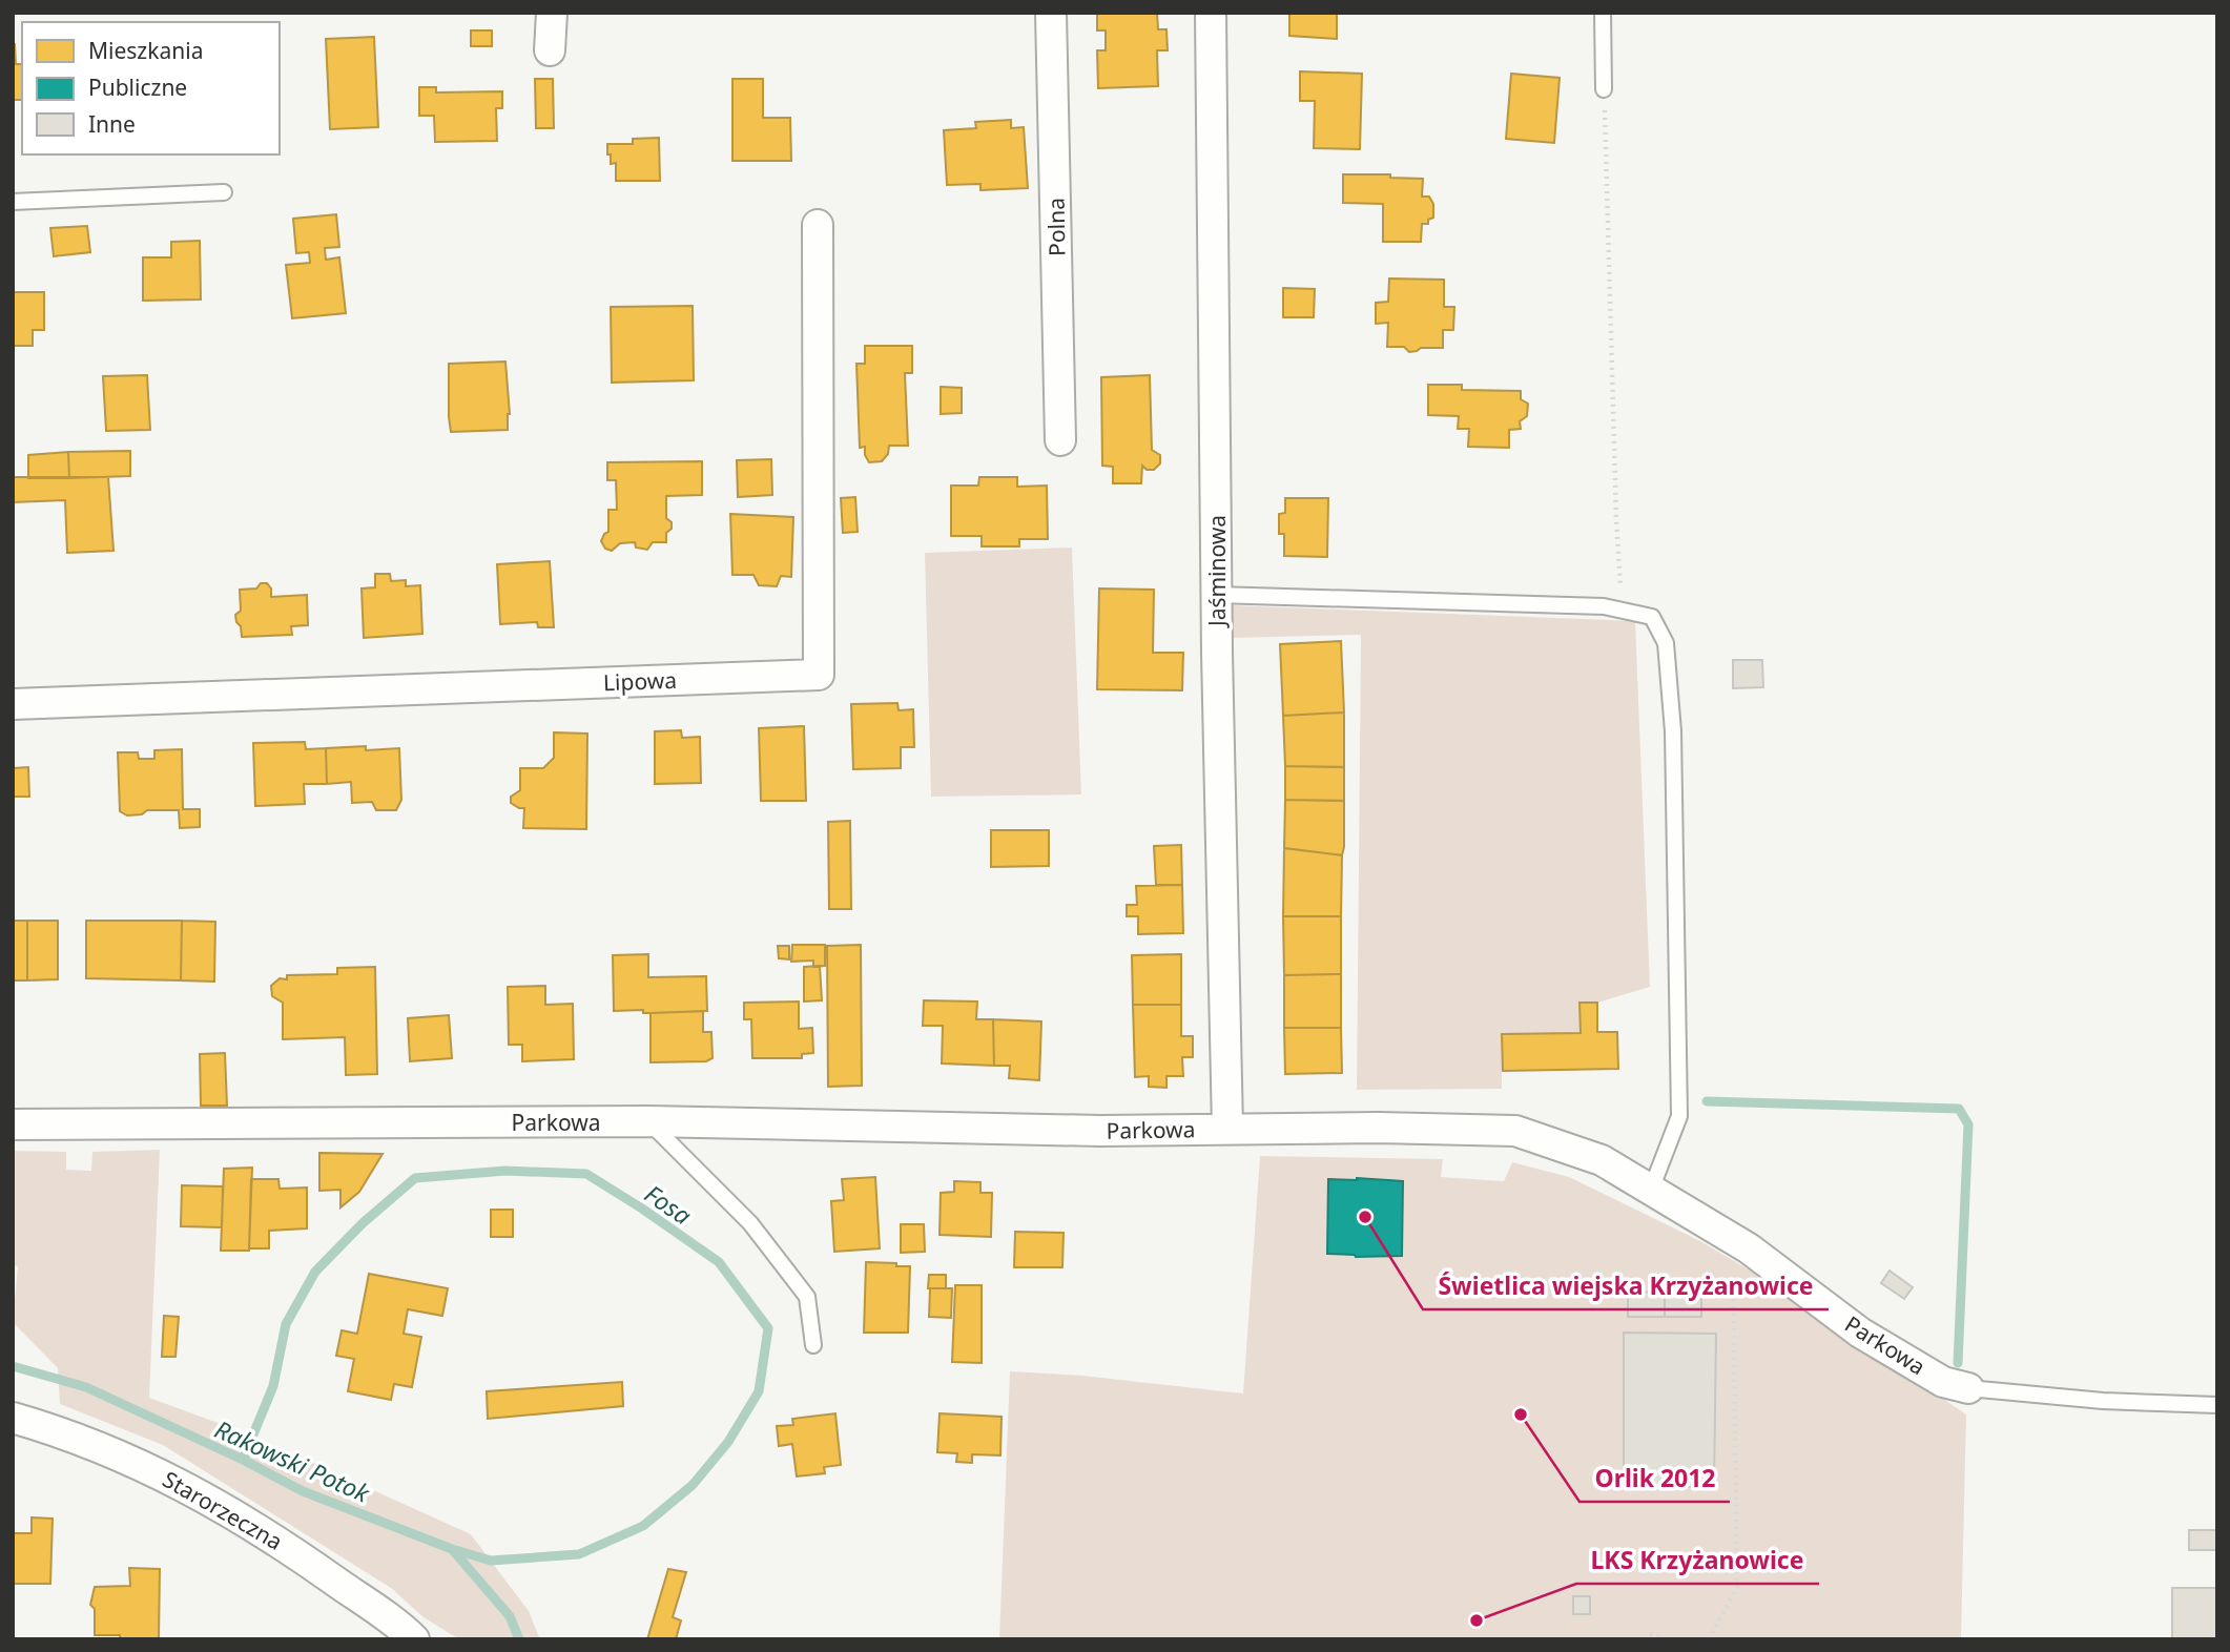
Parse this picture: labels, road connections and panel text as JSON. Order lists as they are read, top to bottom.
{
  "streets": {
    "street": [
      "Polna",
      "Jaśminowa",
      "Lipowa",
      "Parkowa",
      "Starorzeczna"
    ]
  },
  "crossings": [
    ["Jaśminowa", "Parkowa"]
  ],
  "water": ["Fosa", "Rakowski Potok"],
  "places": ["Świetlica wiejska Krzyżanowice", "Orlik 2012", "LKS Krzyżanowice"],
  "legend": ["Mieszkania", "Publiczne", "Inne"]
}
